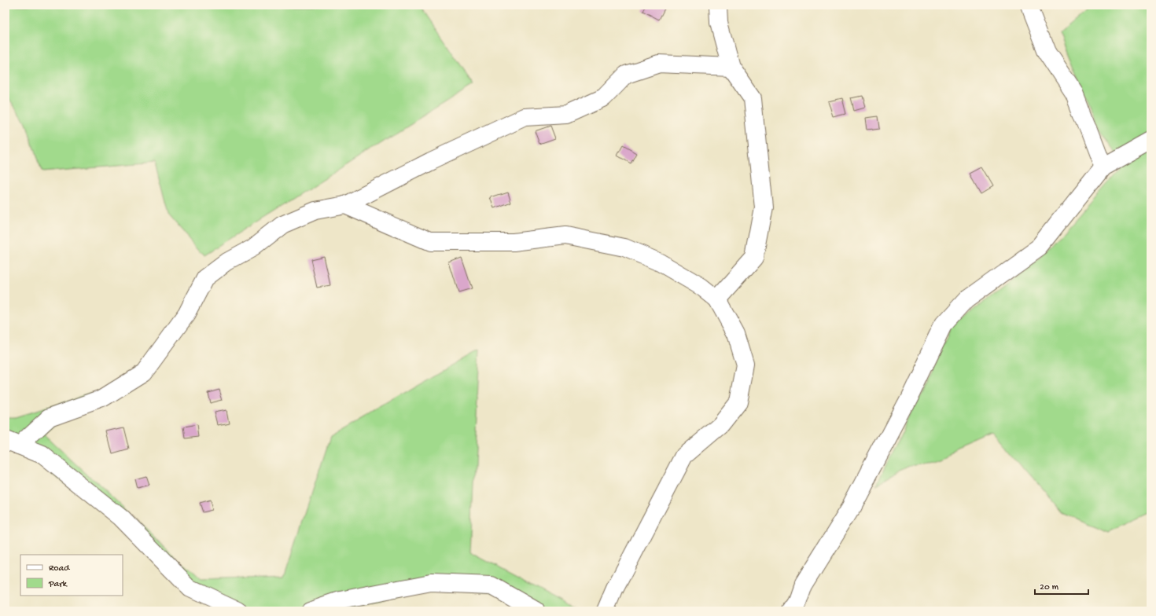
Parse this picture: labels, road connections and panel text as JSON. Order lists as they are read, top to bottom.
{
  "legend": ["Road", "Park"],
  "scale_bar": "20 m"
}
